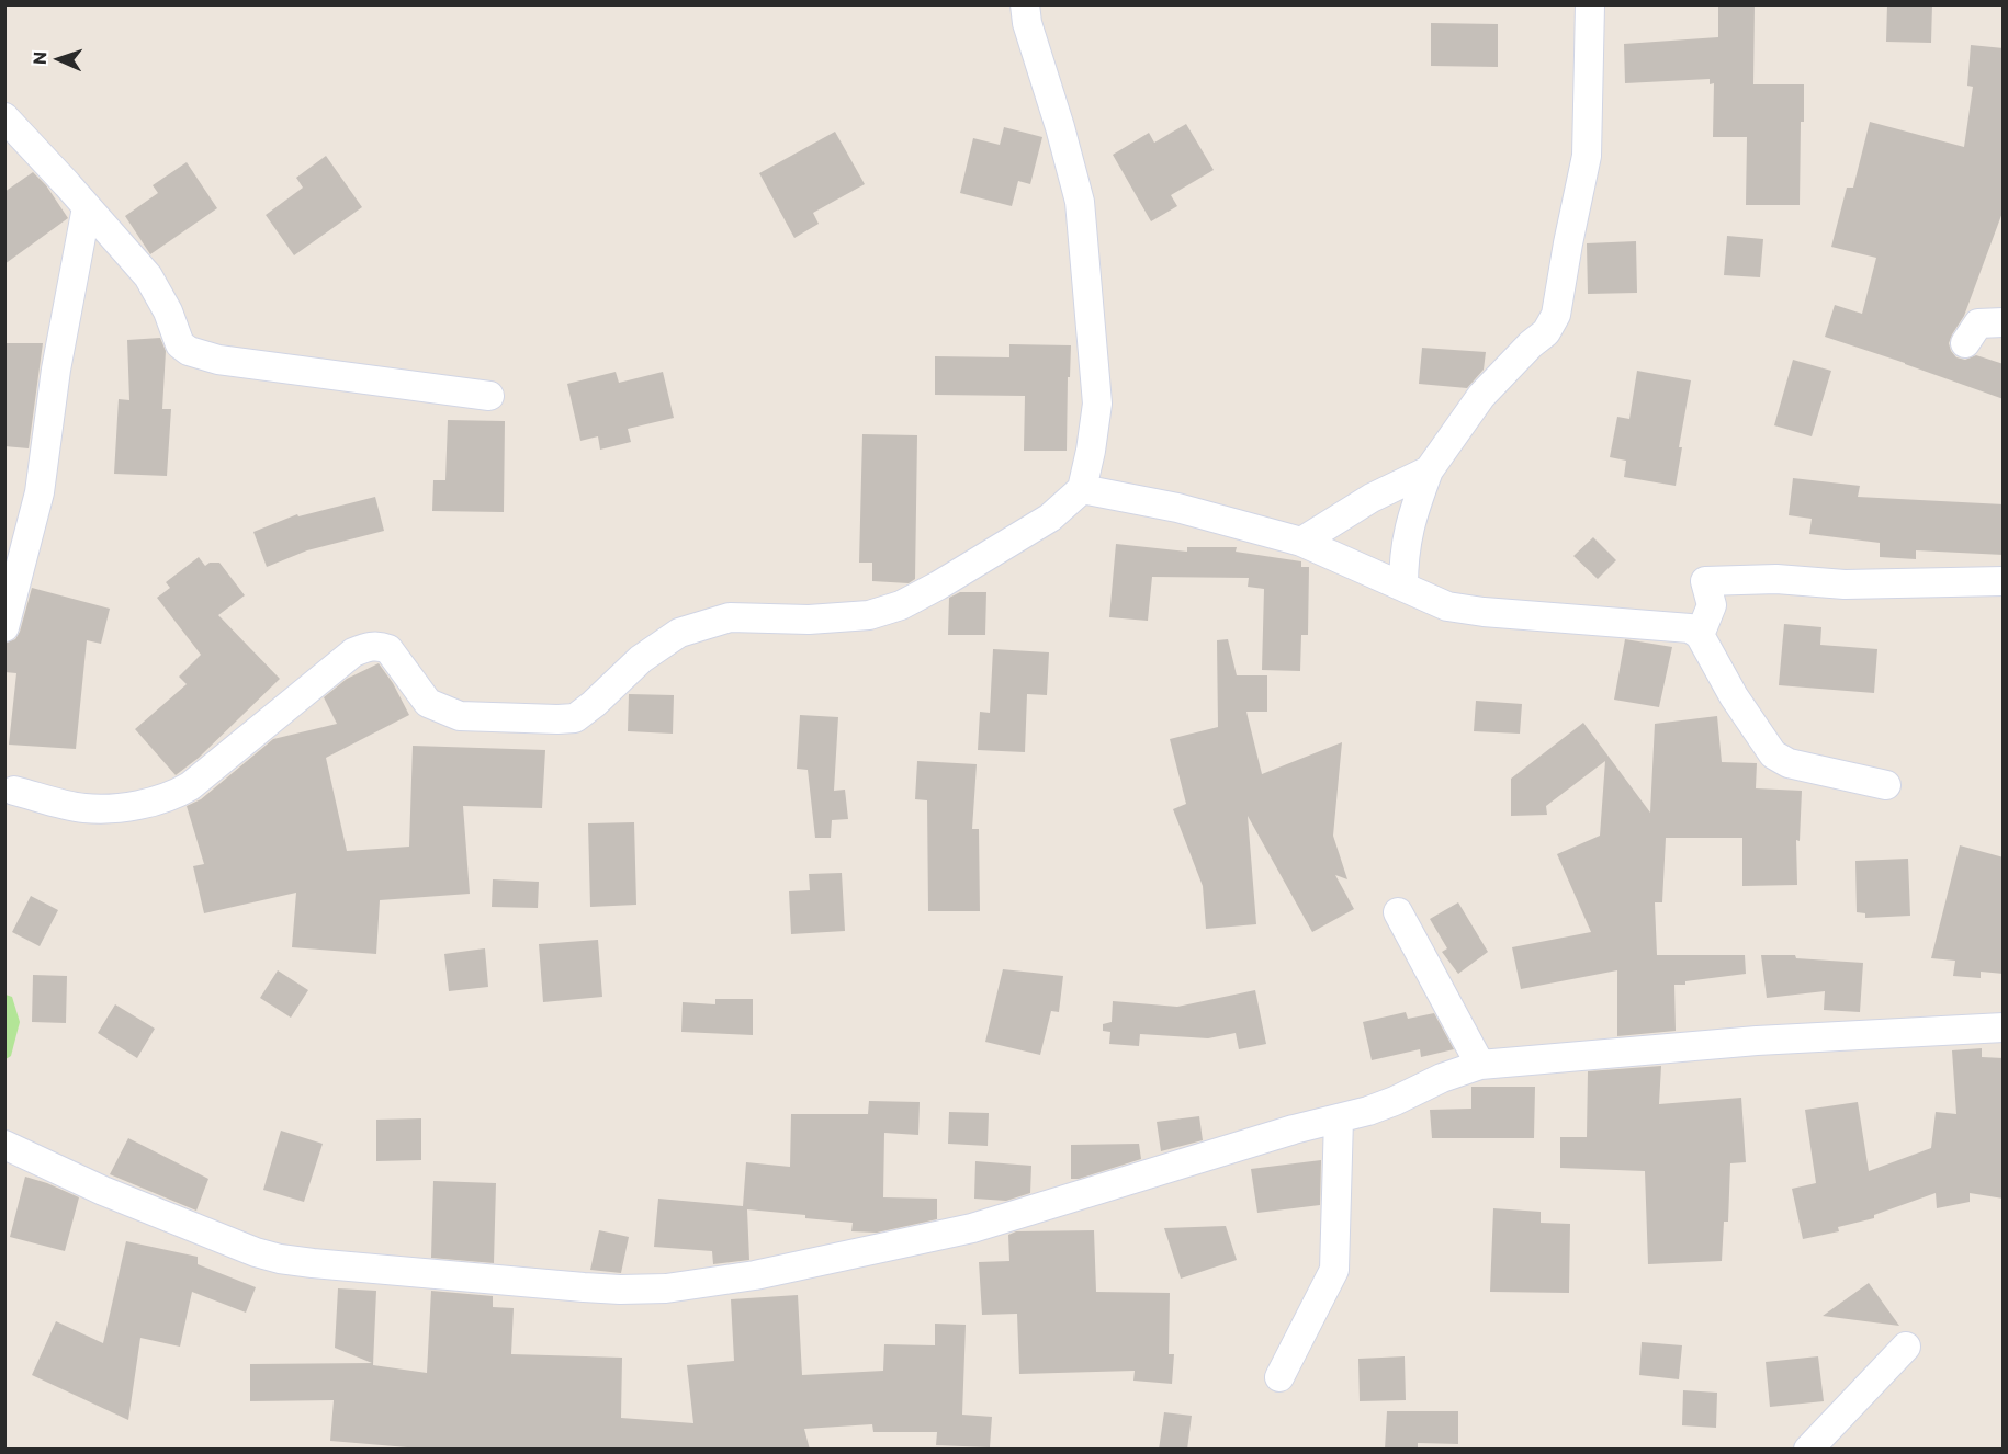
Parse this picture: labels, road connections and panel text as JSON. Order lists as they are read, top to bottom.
{
  "north": "left"
}
